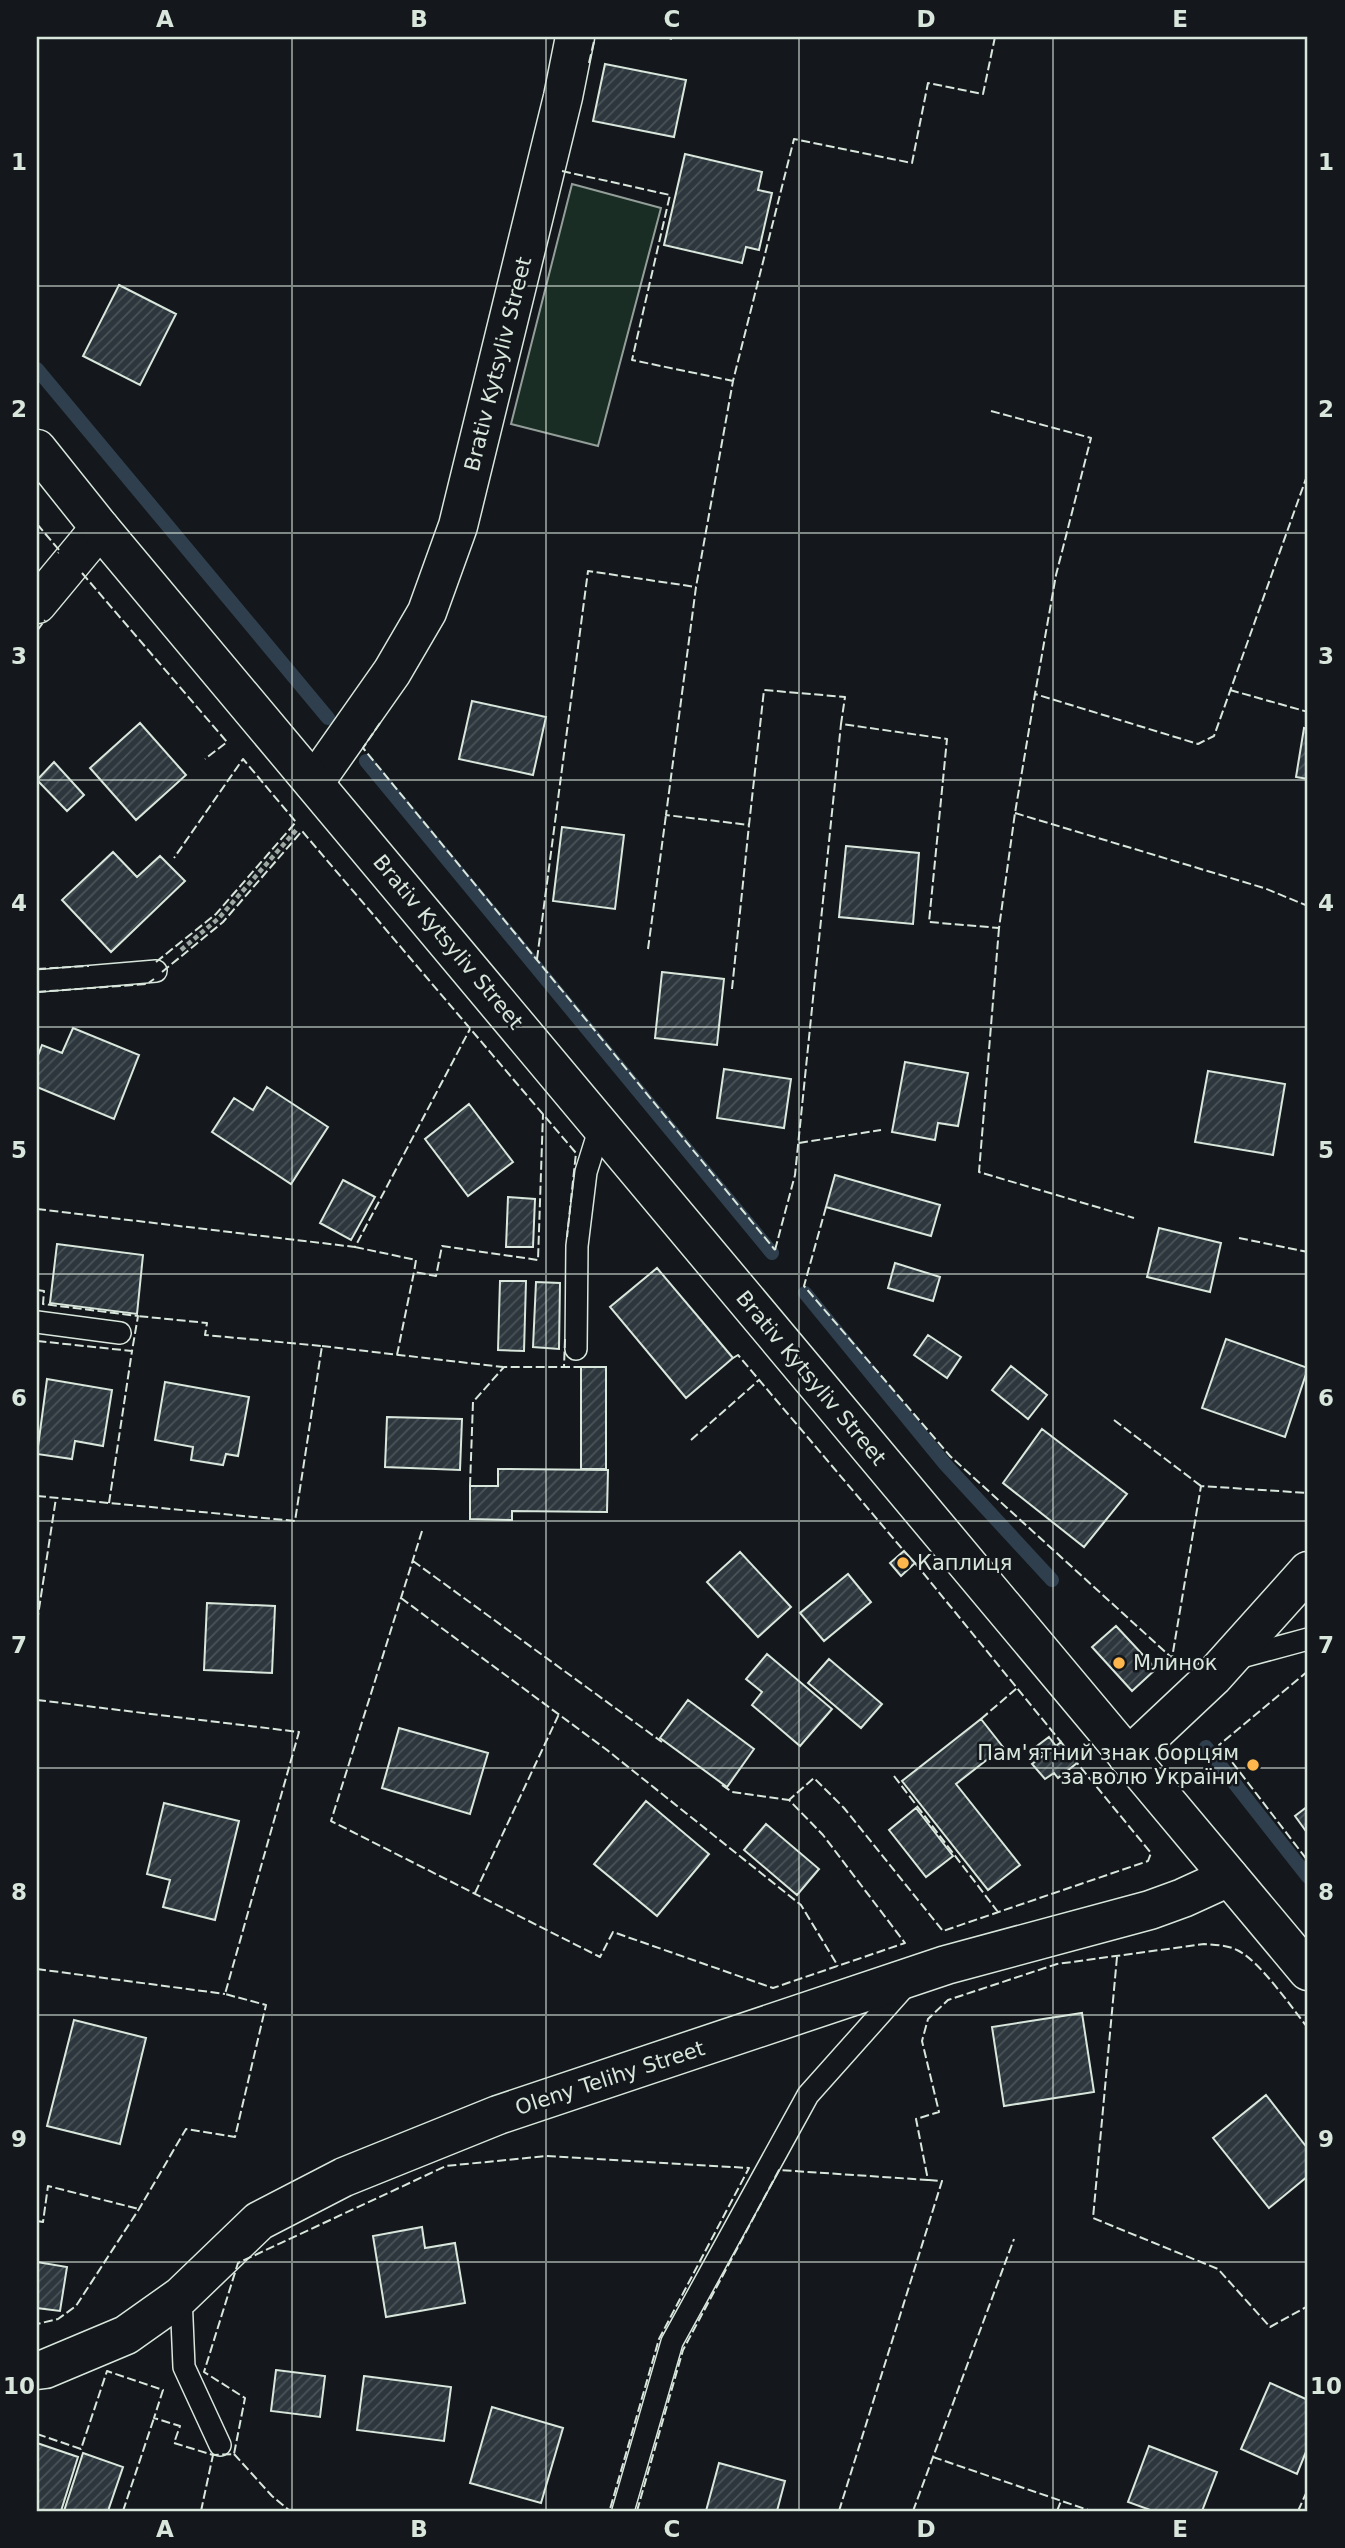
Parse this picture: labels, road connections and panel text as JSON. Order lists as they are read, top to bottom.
{
  "streets": {
    "street": ["Brativ Kytsyliv Street", "Oleny Telihy Street"]
  },
  "crossings": [
    ["Brativ Kytsyliv Street", "Oleny Telihy Street"]
  ],
  "places": ["Каплиця", "Млинок", "Пам'ятний знак борцям за волю України"],
  "grid": {
    "columns": [
      "A",
      "B",
      "C",
      "D",
      "E"
    ],
    "rows": [
      "1",
      "2",
      "3",
      "4",
      "5",
      "6",
      "7",
      "8",
      "9",
      "10"
    ]
  }
}
